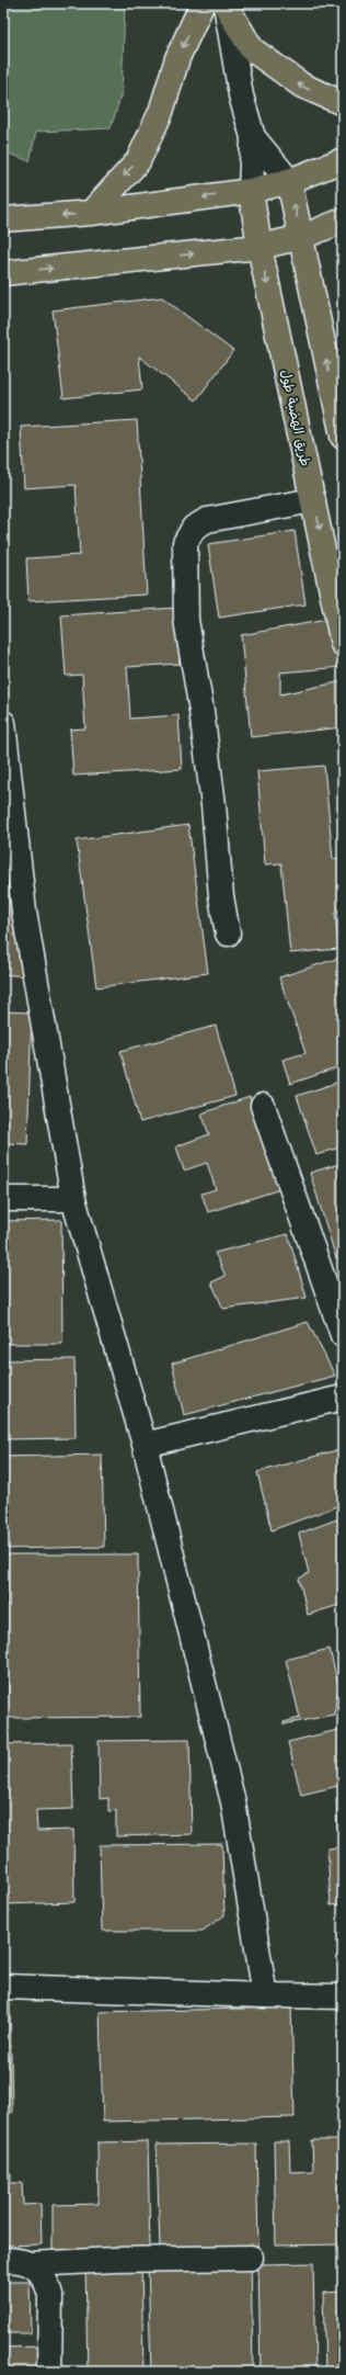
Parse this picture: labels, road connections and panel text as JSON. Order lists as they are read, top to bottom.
{
  "streets": {
    "highway": ["طريق الهضبة طول"]
  }
}
